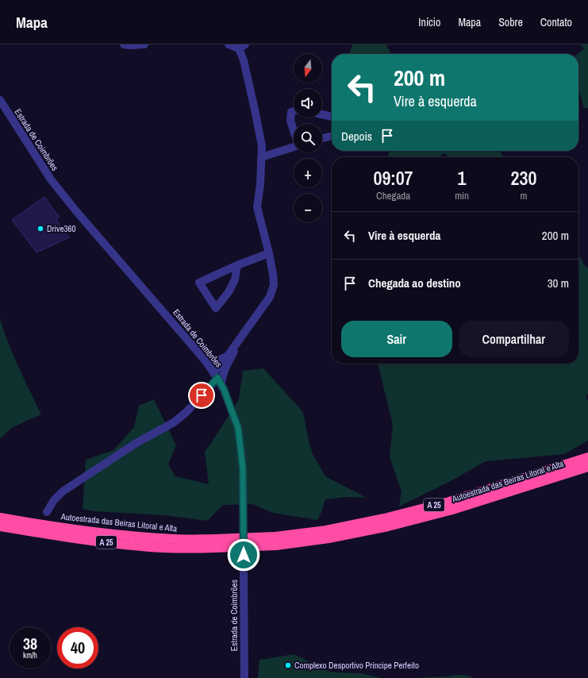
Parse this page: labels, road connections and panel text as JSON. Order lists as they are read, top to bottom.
{
  "streets": {
    "highway": ["Autoestrada das Beiras Litoral e Alta", "A 25"],
    "street": ["Estrada de Coimbrões"]
  },
  "places": ["Drive360", "Complexo Desportivo Príncipe Perfeito"],
  "north": "bottom",
  "page": {
    "header": "Mapa",
    "nav": [
      "Início",
      "Mapa",
      "Sobre",
      "Contato"
    ],
    "map_buttons": ["+", "−"],
    "turn": ["200 m", "Vire à esquerda"],
    "then": "Depois",
    "eta": [
      "09:07",
      "Chegada",
      "1",
      "min",
      "230",
      "m"
    ],
    "list": [
      {
        "name": "Vire à esquerda",
        "value": "200 m"
      },
      {
        "name": "Chegada ao destino",
        "value": "30 m"
      }
    ],
    "buttons": ["Sair", "Compartilhar"],
    "speed": "38 km/h",
    "limit": "40"
  }
}
